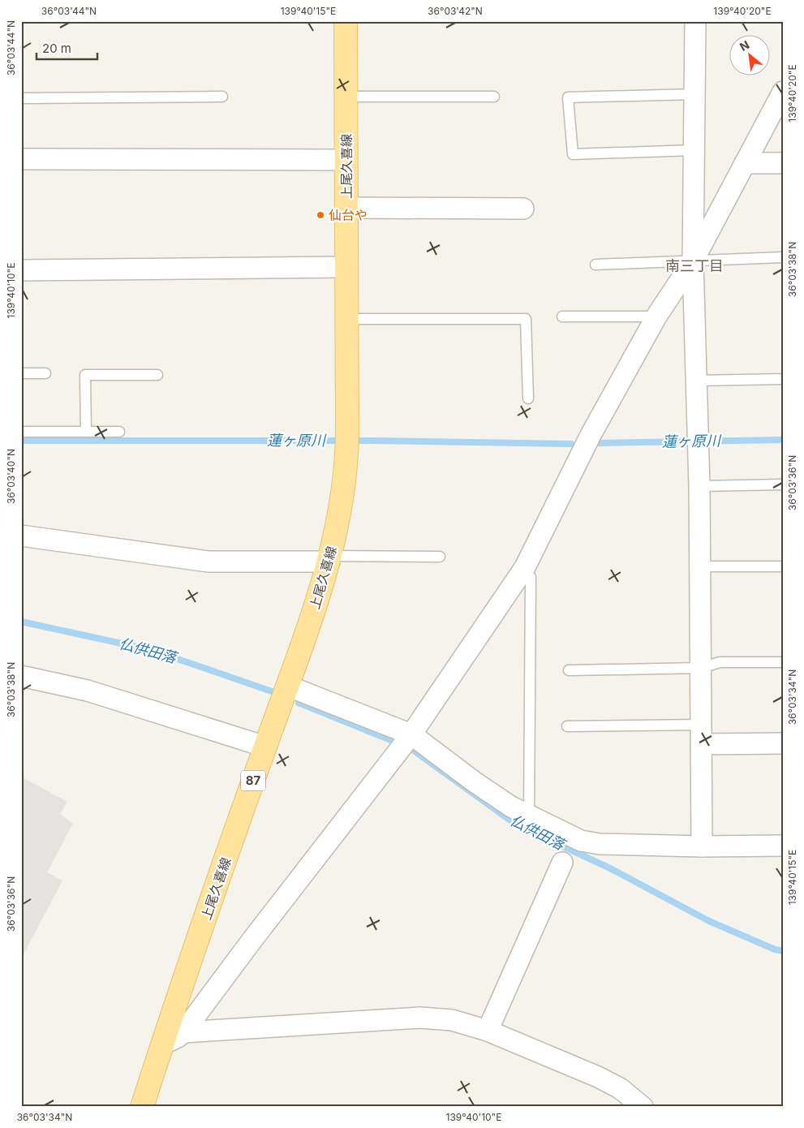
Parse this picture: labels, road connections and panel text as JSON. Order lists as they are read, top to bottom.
{
  "streets": {
    "main road": ["上尾久喜線", "87"]
  },
  "districts": ["南三丁目"],
  "water": ["蓮ヶ原川", "仏供田落"],
  "places": ["仙台や"],
  "scale_bar": "20 m",
  "north": "top left",
  "coordinates": [
    "36°03'44\"N",
    "139°40'15\"E",
    "36°03'42\"N",
    "139°40'20\"E",
    "36°03'38\"N",
    "139°40'10\"E",
    "36°03'40\"N",
    "36°03'36\"N",
    "36°03'34\"N"
  ]
}
